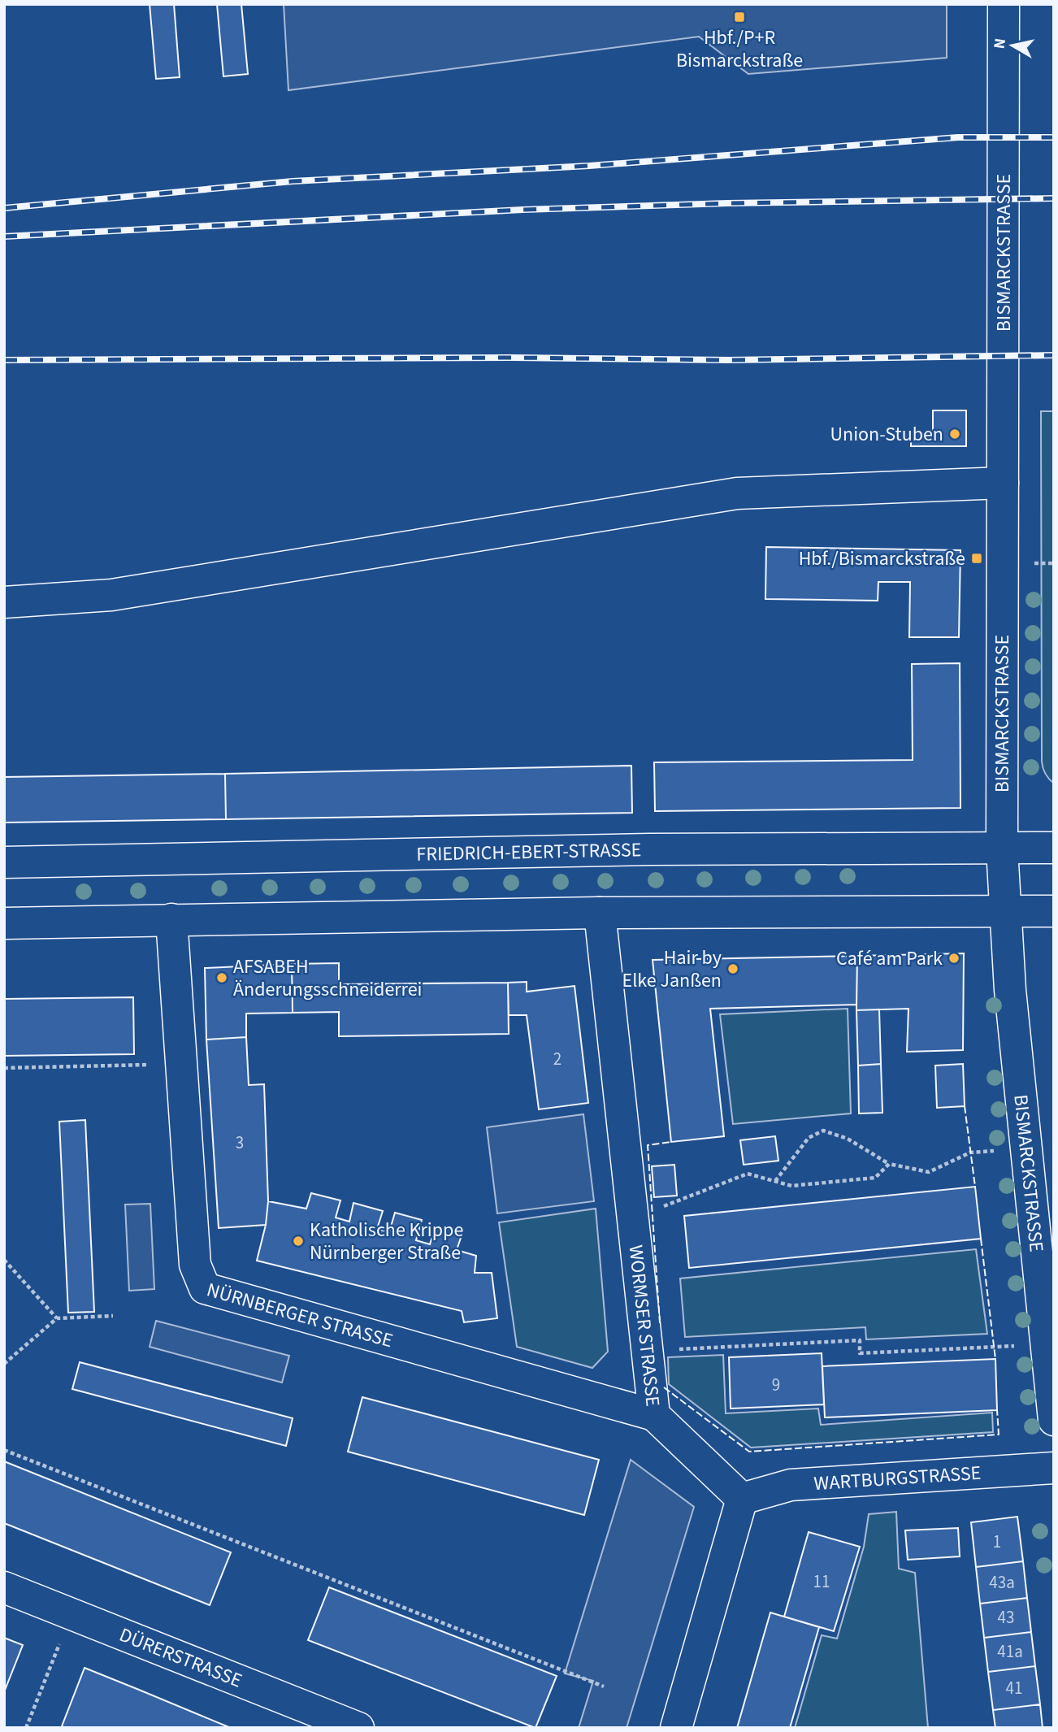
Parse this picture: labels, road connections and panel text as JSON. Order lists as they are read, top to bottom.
{
  "streets": {
    "street": [
      "BISMARCKSTRASSE",
      "FRIEDRICH-EBERT-STRASSE",
      "NÜRNBERGER STRASSE",
      "WORMSER STRASSE",
      "WARTBURGSTRASSE",
      "DÜRERSTRASSE"
    ]
  },
  "crossings": [
    ["BISMARCKSTRASSE", "FRIEDRICH-EBERT-STRASSE"],
    ["NÜRNBERGER STRASSE", "WORMSER STRASSE"],
    ["WORMSER STRASSE", "WARTBURGSTRASSE"]
  ],
  "places": {
    "transit": ["Hbf./P+R Bismarckstraße", "Hbf./Bismarckstraße"],
    "other": [
      "Union-Stuben",
      "Café am Park",
      "Hair by Elke Janßen",
      "AFSABEH Änderungsschneiderrei",
      "Katholische Krippe Nürnberger Straße"
    ]
  },
  "house_numbers": [
    "2",
    "3",
    "9",
    "1",
    "11",
    "43a",
    "43",
    "41a",
    "41"
  ],
  "north": "left"
}
